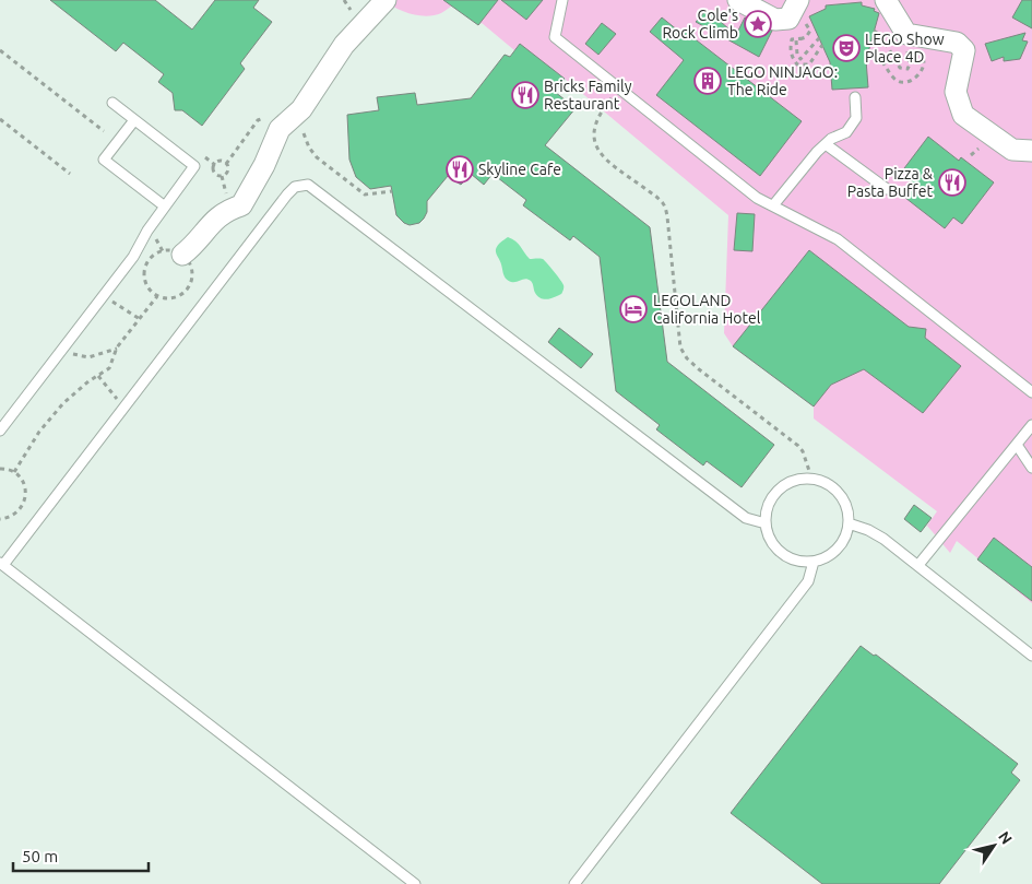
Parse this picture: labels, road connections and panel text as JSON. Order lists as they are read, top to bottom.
{
  "places": {
    "place": ["Cole's Rock Climb"],
    "theatre": ["LEGO Show Place 4D"],
    "building": ["LEGO NINJAGO: The Ride"],
    "restaurant": ["Bricks Family Restaurant", "Skyline Cafe", "Pizza & Pasta Buffet"],
    "hotel": ["LEGOLAND California Hotel"]
  },
  "scale_bar": "50 m",
  "north": "top right"
}
